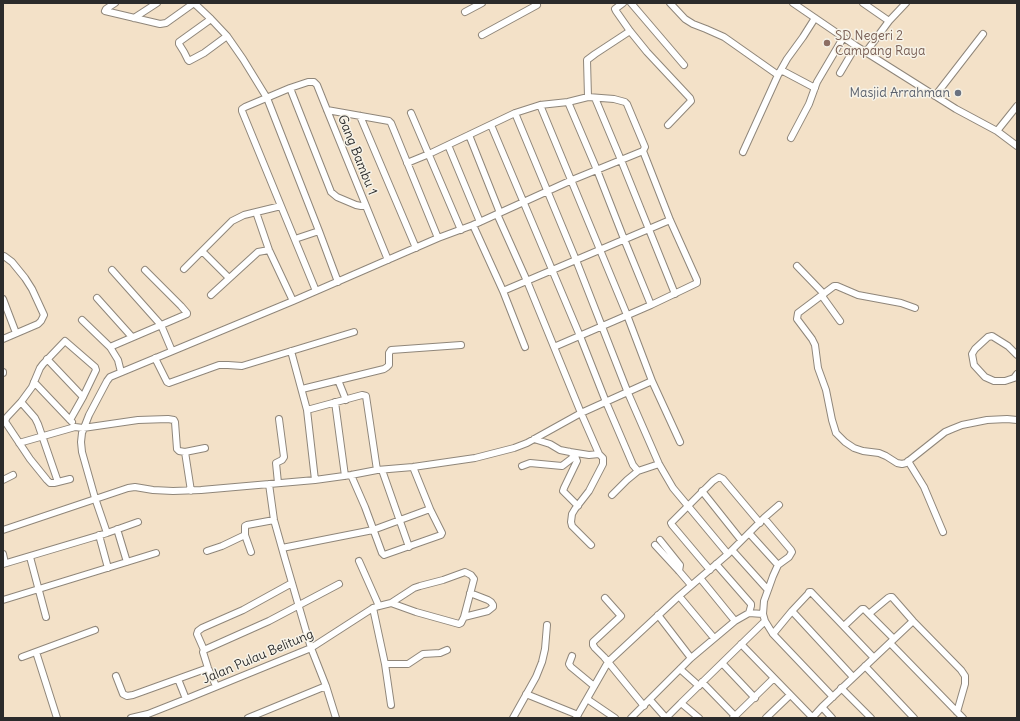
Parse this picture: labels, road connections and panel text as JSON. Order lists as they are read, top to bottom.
{
  "streets": {
    "street": ["Gang Bambu 1", "Jalan Pulau Belitung"]
  },
  "places": ["SD Negeri 2 Campang Raya", "Masjid Arrahman"]
}
